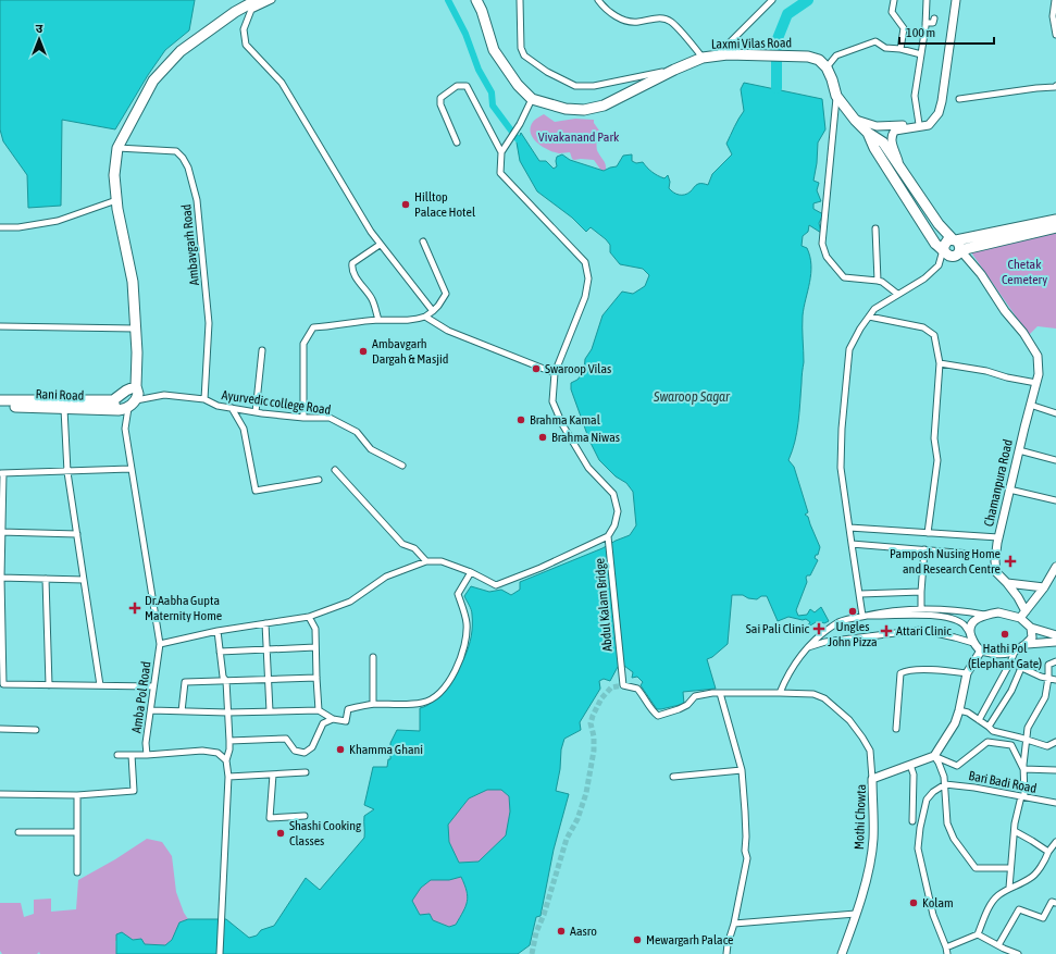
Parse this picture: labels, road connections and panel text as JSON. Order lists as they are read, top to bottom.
{
  "streets": {
    "highway": ["Laxmi Vilas Road", "Rani Road"],
    "street": [
      "Ambavgarh Road",
      "Ayurvedic college Road",
      "Chamanpura Road",
      "Abdul Kalam Bridge",
      "Amba Pol Road",
      "Bari Badi Road",
      "Mothi Chowta"
    ]
  },
  "crossings": [
    ["Ambavgarh Road", "Ayurvedic college Road"],
    ["Rani Road", "Ayurvedic college Road"],
    ["Rani Road", "Amba Pol Road"],
    ["Ayurvedic college Road", "Amba Pol Road"]
  ],
  "water": ["Swaroop Sagar"],
  "parks": ["Vivakanand Park", "Chetak Cemetery"],
  "places": {
    "other": [
      "Hilltop Palace Hotel",
      "Ambavgarh Dargah & Masjid",
      "Swaroop Vilas",
      "Brahma Kamal",
      "Brahma Niwas",
      "Ungles John Pizza",
      "Hathi Pol (Elephant Gate)",
      "Khamma Ghani",
      "Shashi Cooking Classes",
      "Kolam",
      "Aasro",
      "Mewargarh Palace"
    ],
    "health": [
      "Pamposh Nusing Home and Research Centre",
      "Dr.Aabha Gupta Maternity Home",
      "Sai Pali Clinic",
      "Attari Clinic"
    ]
  },
  "scale_bar": "100 m",
  "north": "top"
}
